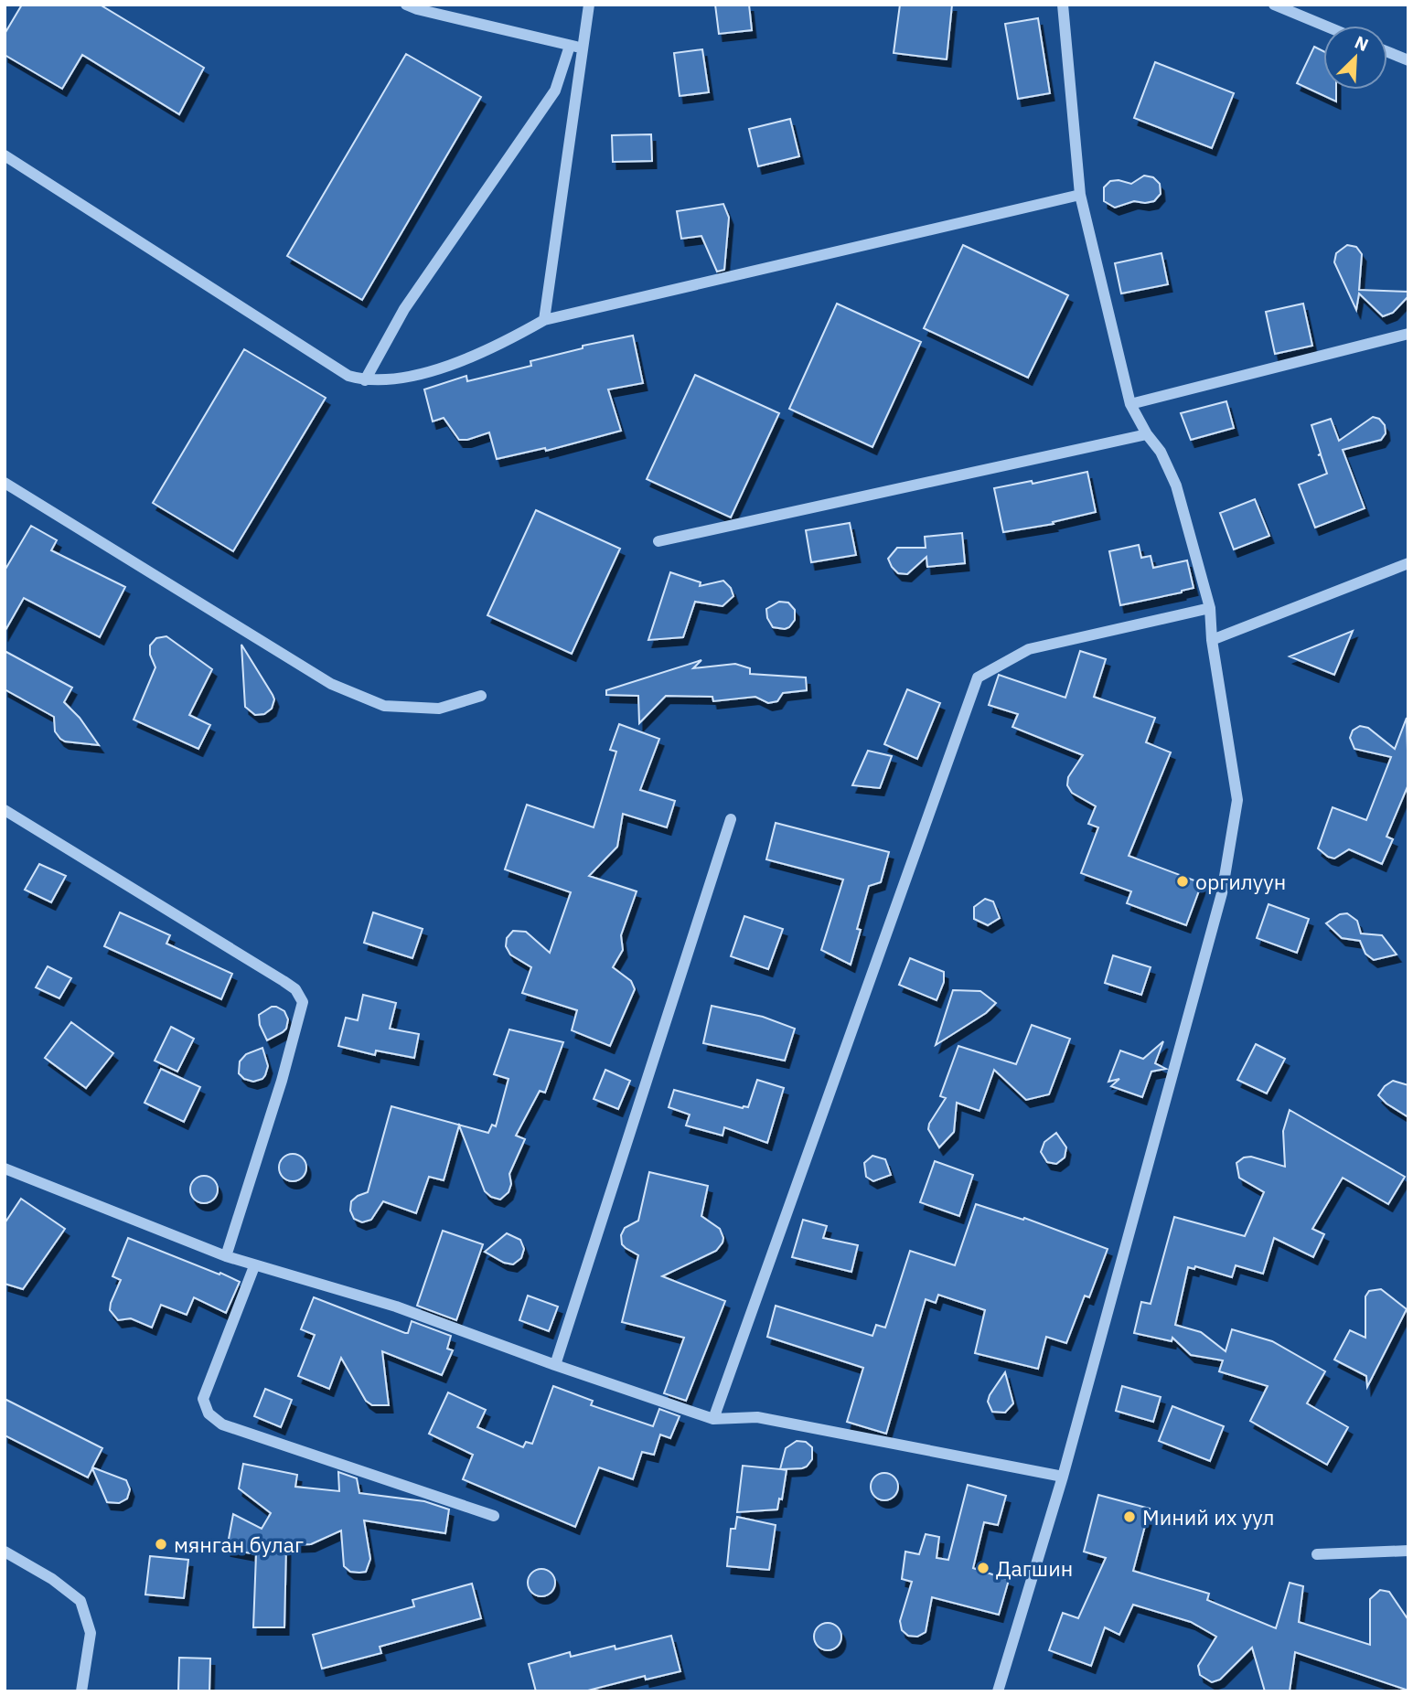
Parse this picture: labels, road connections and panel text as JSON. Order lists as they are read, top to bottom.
{
  "places": [
    "оргилуун",
    "Миний их уул",
    "мянган булаг",
    "Дагшин"
  ],
  "north": "top right"
}
